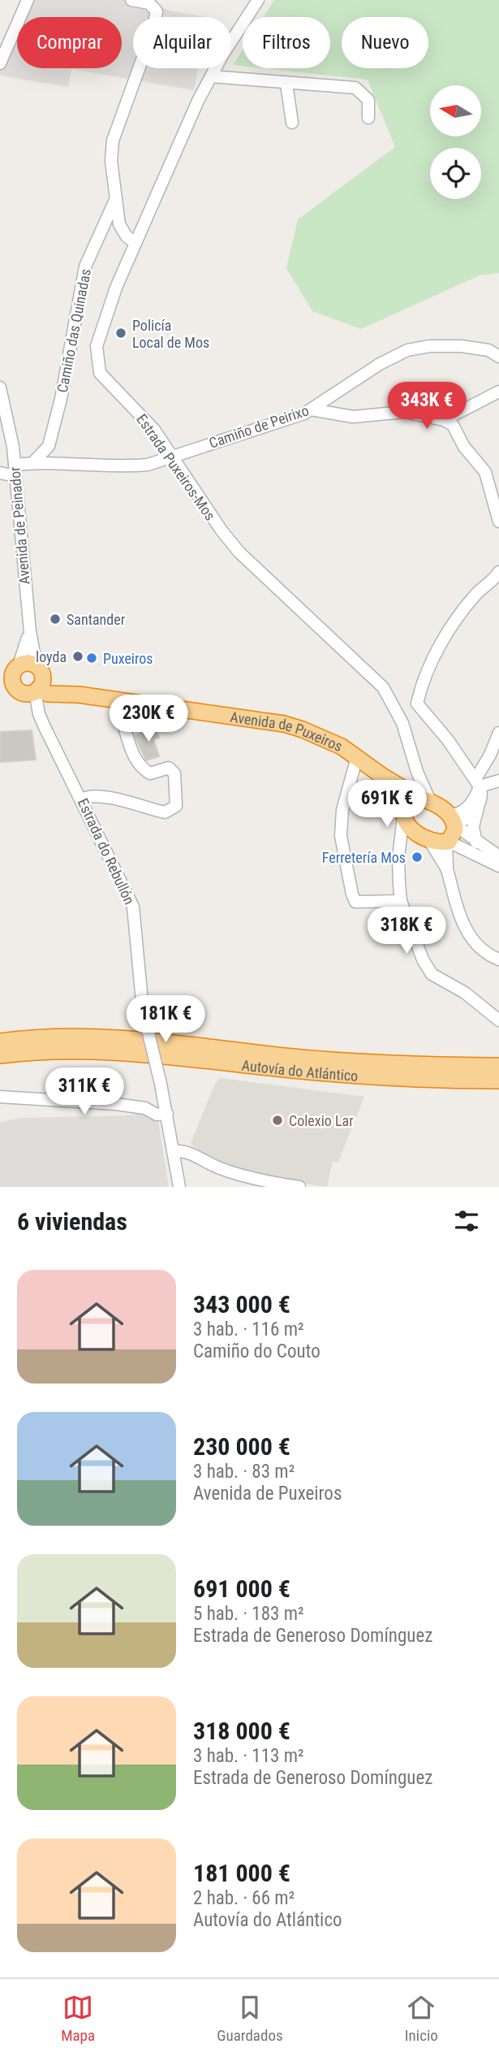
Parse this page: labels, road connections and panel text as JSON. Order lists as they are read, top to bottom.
{
  "streets": {
    "highway": ["Avenida de Puxeiros", "Autovía do Atlántico"],
    "street": [
      "Camiño das Quinadas",
      "Camiño de Peirixo",
      "Estrada Puxeiros-Mos",
      "Avenida de Peinador",
      "Estrada do Rebullón"
    ]
  },
  "crossings": [
    ["Camiño das Quinadas", "Camiño de Peirixo"],
    ["Camiño de Peirixo", "Estrada Puxeiros-Mos"],
    ["Camiño de Peirixo", "Avenida de Peinador"],
    ["Estrada Puxeiros-Mos", "Avenida de Puxeiros"],
    ["Avenida de Peinador", "Avenida de Puxeiros"],
    ["Avenida de Peinador", "Estrada do Rebullón"],
    ["Avenida de Puxeiros", "Estrada do Rebullón"]
  ],
  "places": [
    "Policía Local de Mos",
    "Santander",
    "loyda",
    "Puxeiros",
    "Ferretería Mos",
    "Colexio Lar"
  ],
  "north": "left",
  "page": {
    "chip": [
      "Comprar",
      "Alquilar",
      "Filtros",
      "Nuevo"
    ],
    "price": [
      "343K €",
      "230K €",
      "691K €",
      "318K €",
      "181K €",
      "311K €"
    ],
    "heading": "6 viviendas",
    "list": [
      {
        "name": "343 000 €",
        "note": "3 hab. · 116 m² · Camiño do Couto"
      },
      {
        "name": "230 000 €",
        "note": "3 hab. · 83 m² · Avenida de Puxeiros"
      },
      {
        "name": "691 000 €",
        "note": "5 hab. · 183 m² · Estrada de Generoso Domínguez"
      },
      {
        "name": "318 000 €",
        "note": "3 hab. · 113 m² · Estrada de Generoso Domínguez"
      },
      {
        "name": "181 000 €",
        "note": "2 hab. · 66 m² · Autovía do Atlántico"
      }
    ],
    "tabs": ["Mapa", "Guardados", "Inicio"]
  }
}
